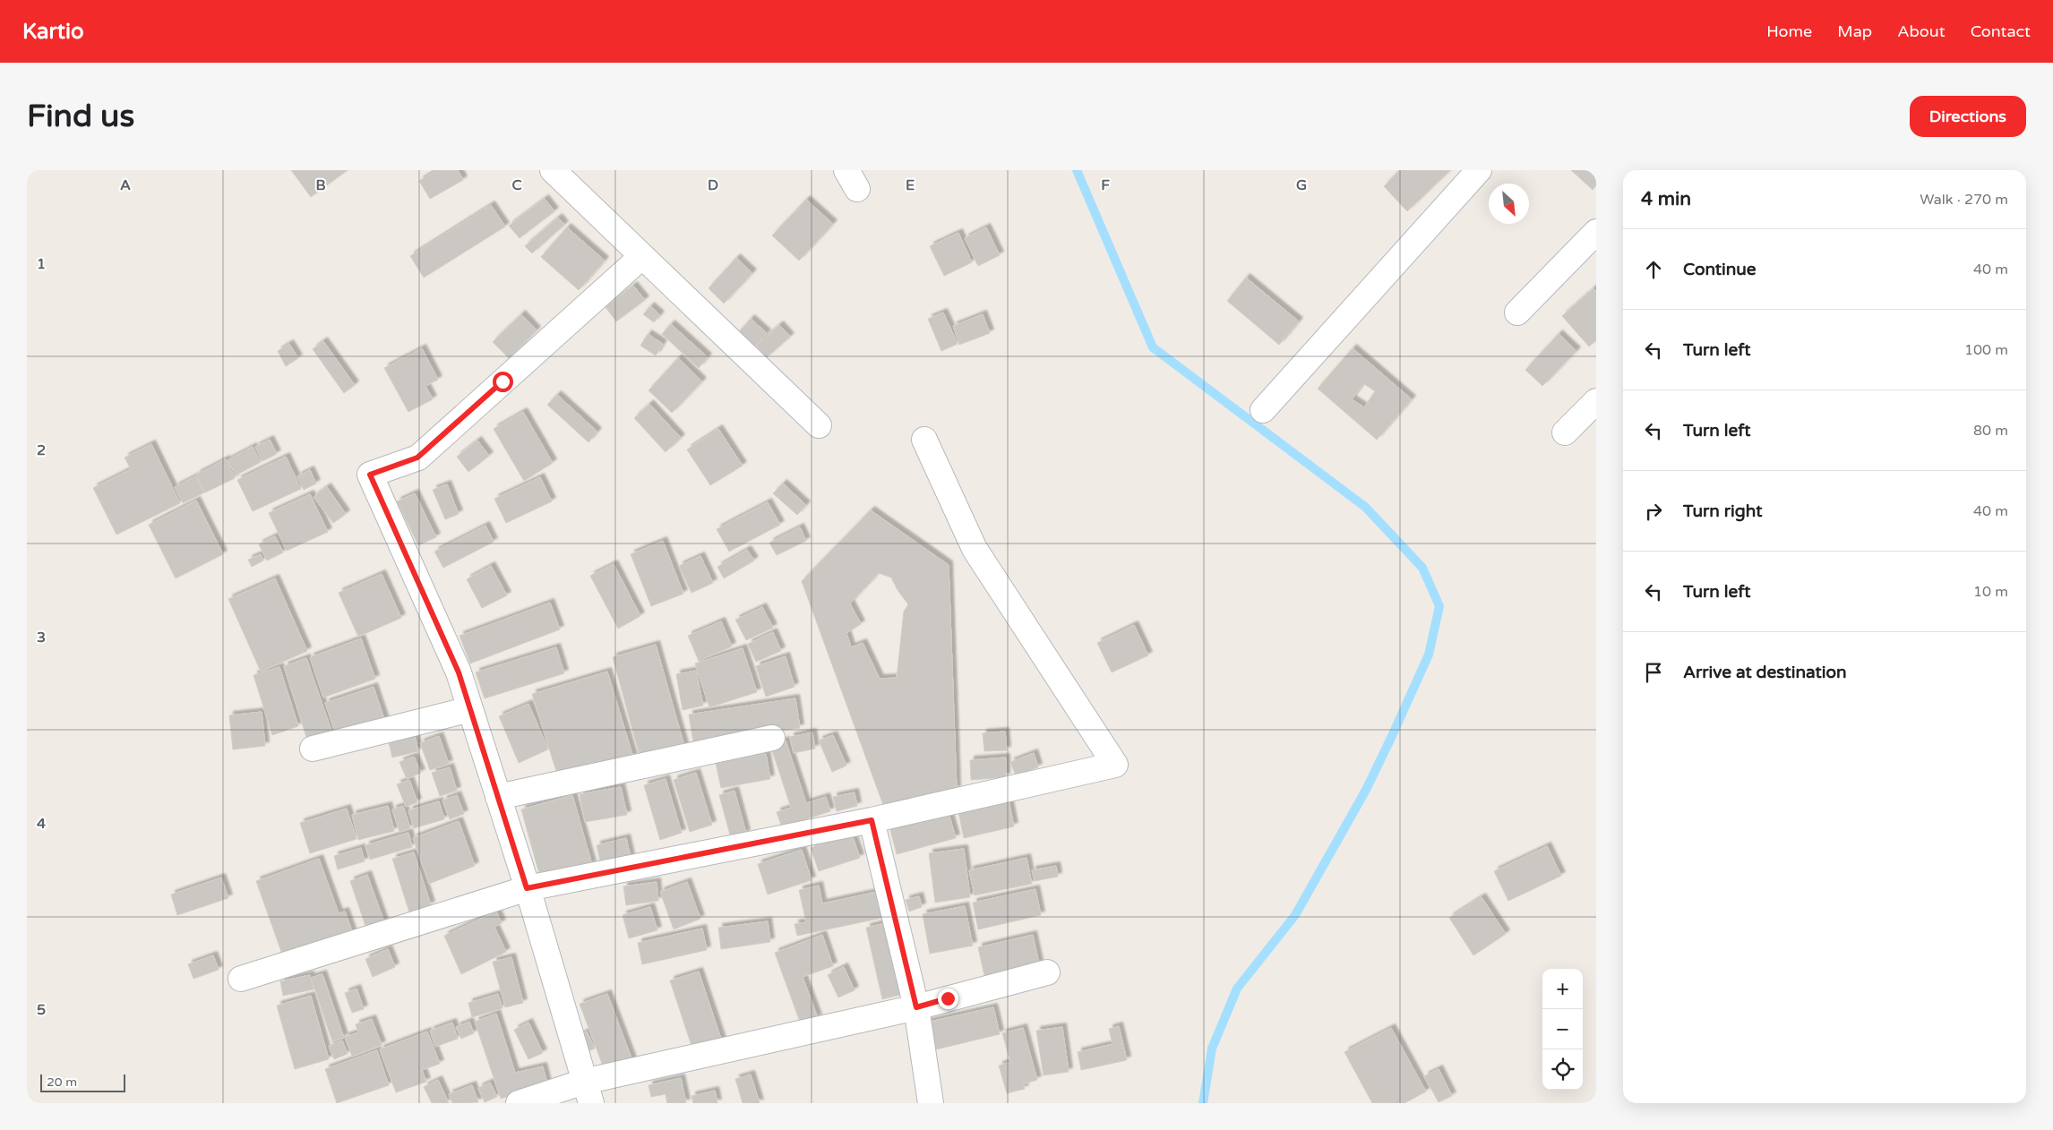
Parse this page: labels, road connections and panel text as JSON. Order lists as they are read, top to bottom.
{
  "scale_bar": "20 m",
  "north": "bottom right",
  "page": {
    "header": "Kartio",
    "nav": [
      "Home",
      "Map",
      "About",
      "Contact"
    ],
    "buttons": "Directions",
    "title": "Find us",
    "heading": ["4 min", "Walk · 270 m"],
    "list": [
      ["Continue", "40 m"],
      ["Turn left", "100 m"],
      ["Turn left", "80 m"],
      ["Turn right", "40 m"],
      ["Turn left", "10 m"],
      "Arrive at destination"
    ],
    "map_buttons": ["+", "−"],
    "scale": "20 m"
  },
  "grid": {
    "columns": [
      "A",
      "B",
      "C",
      "D",
      "E",
      "F",
      "G"
    ],
    "rows": [
      "1",
      "2",
      "3",
      "4",
      "5"
    ]
  }
}
